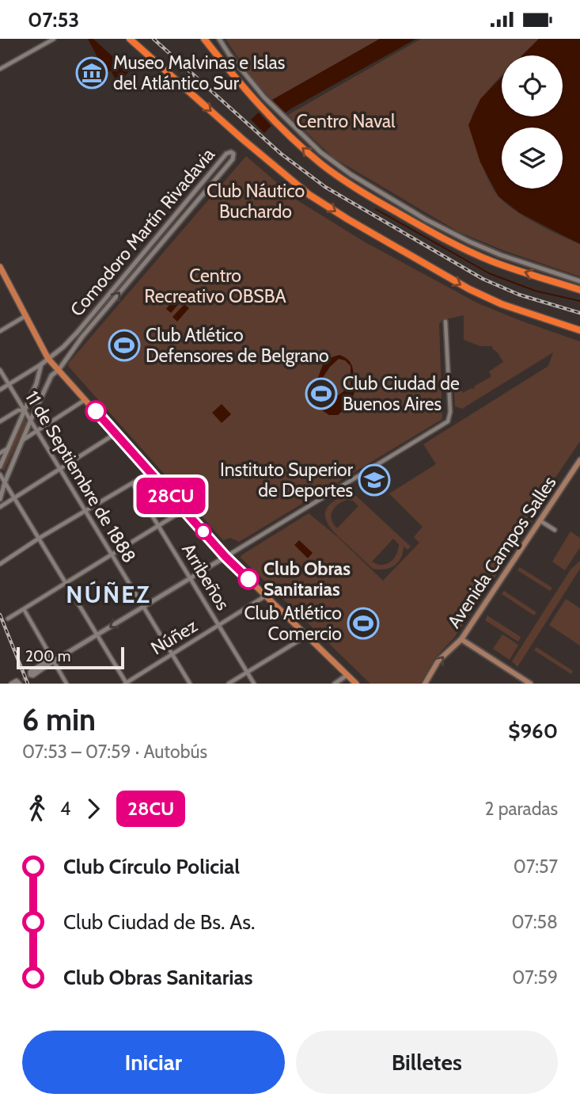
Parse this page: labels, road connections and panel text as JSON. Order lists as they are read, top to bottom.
{
  "streets": {
    "main road": ["Avenida Campos Salles"],
    "street": [
      "Comodoro Martín Rivadavia",
      "11 de Septiembre de 1888",
      "Arribeños",
      "Núñez"
    ]
  },
  "crossings": [
    ["Comodoro Martín Rivadavia", "11 de Septiembre de 1888"],
    ["11 de Septiembre de 1888", "Núñez"],
    ["Arribeños", "Núñez"]
  ],
  "districts": ["NÚÑEZ"],
  "parks": ["Centro Naval", "Club Náutico Buchardo", "Centro Recreativo OBSBA"],
  "places": {
    "museum": ["Museo Malvinas e Islas del Atlántico Sur"],
    "sports": ["Club Atlético Defensores de Belgrano", "Club Ciudad de Buenos Aires", "Club Atlético Comercio"],
    "school or university": ["Instituto Superior de Deportes"],
    "other": ["Club Obras Sanitarias"]
  },
  "lines": ["bus line 28CU"],
  "scale_bar": "200 m",
  "page": {
    "status": "07:53",
    "on_map": "28CU",
    "scale": "200 m",
    "heading": ["6 min", "07:53 – 07:59 · Autobús", "$960"],
    "legs": ["4", "28CU", "2 paradas"],
    "list": [
      {
        "name": "Club Círculo Policial",
        "value": "07:57"
      },
      {
        "name": "Club Ciudad de Bs. As.",
        "value": "07:58"
      },
      {
        "name": "Club Obras Sanitarias",
        "value": "07:59"
      }
    ],
    "buttons": ["Iniciar", "Billetes"]
  }
}
